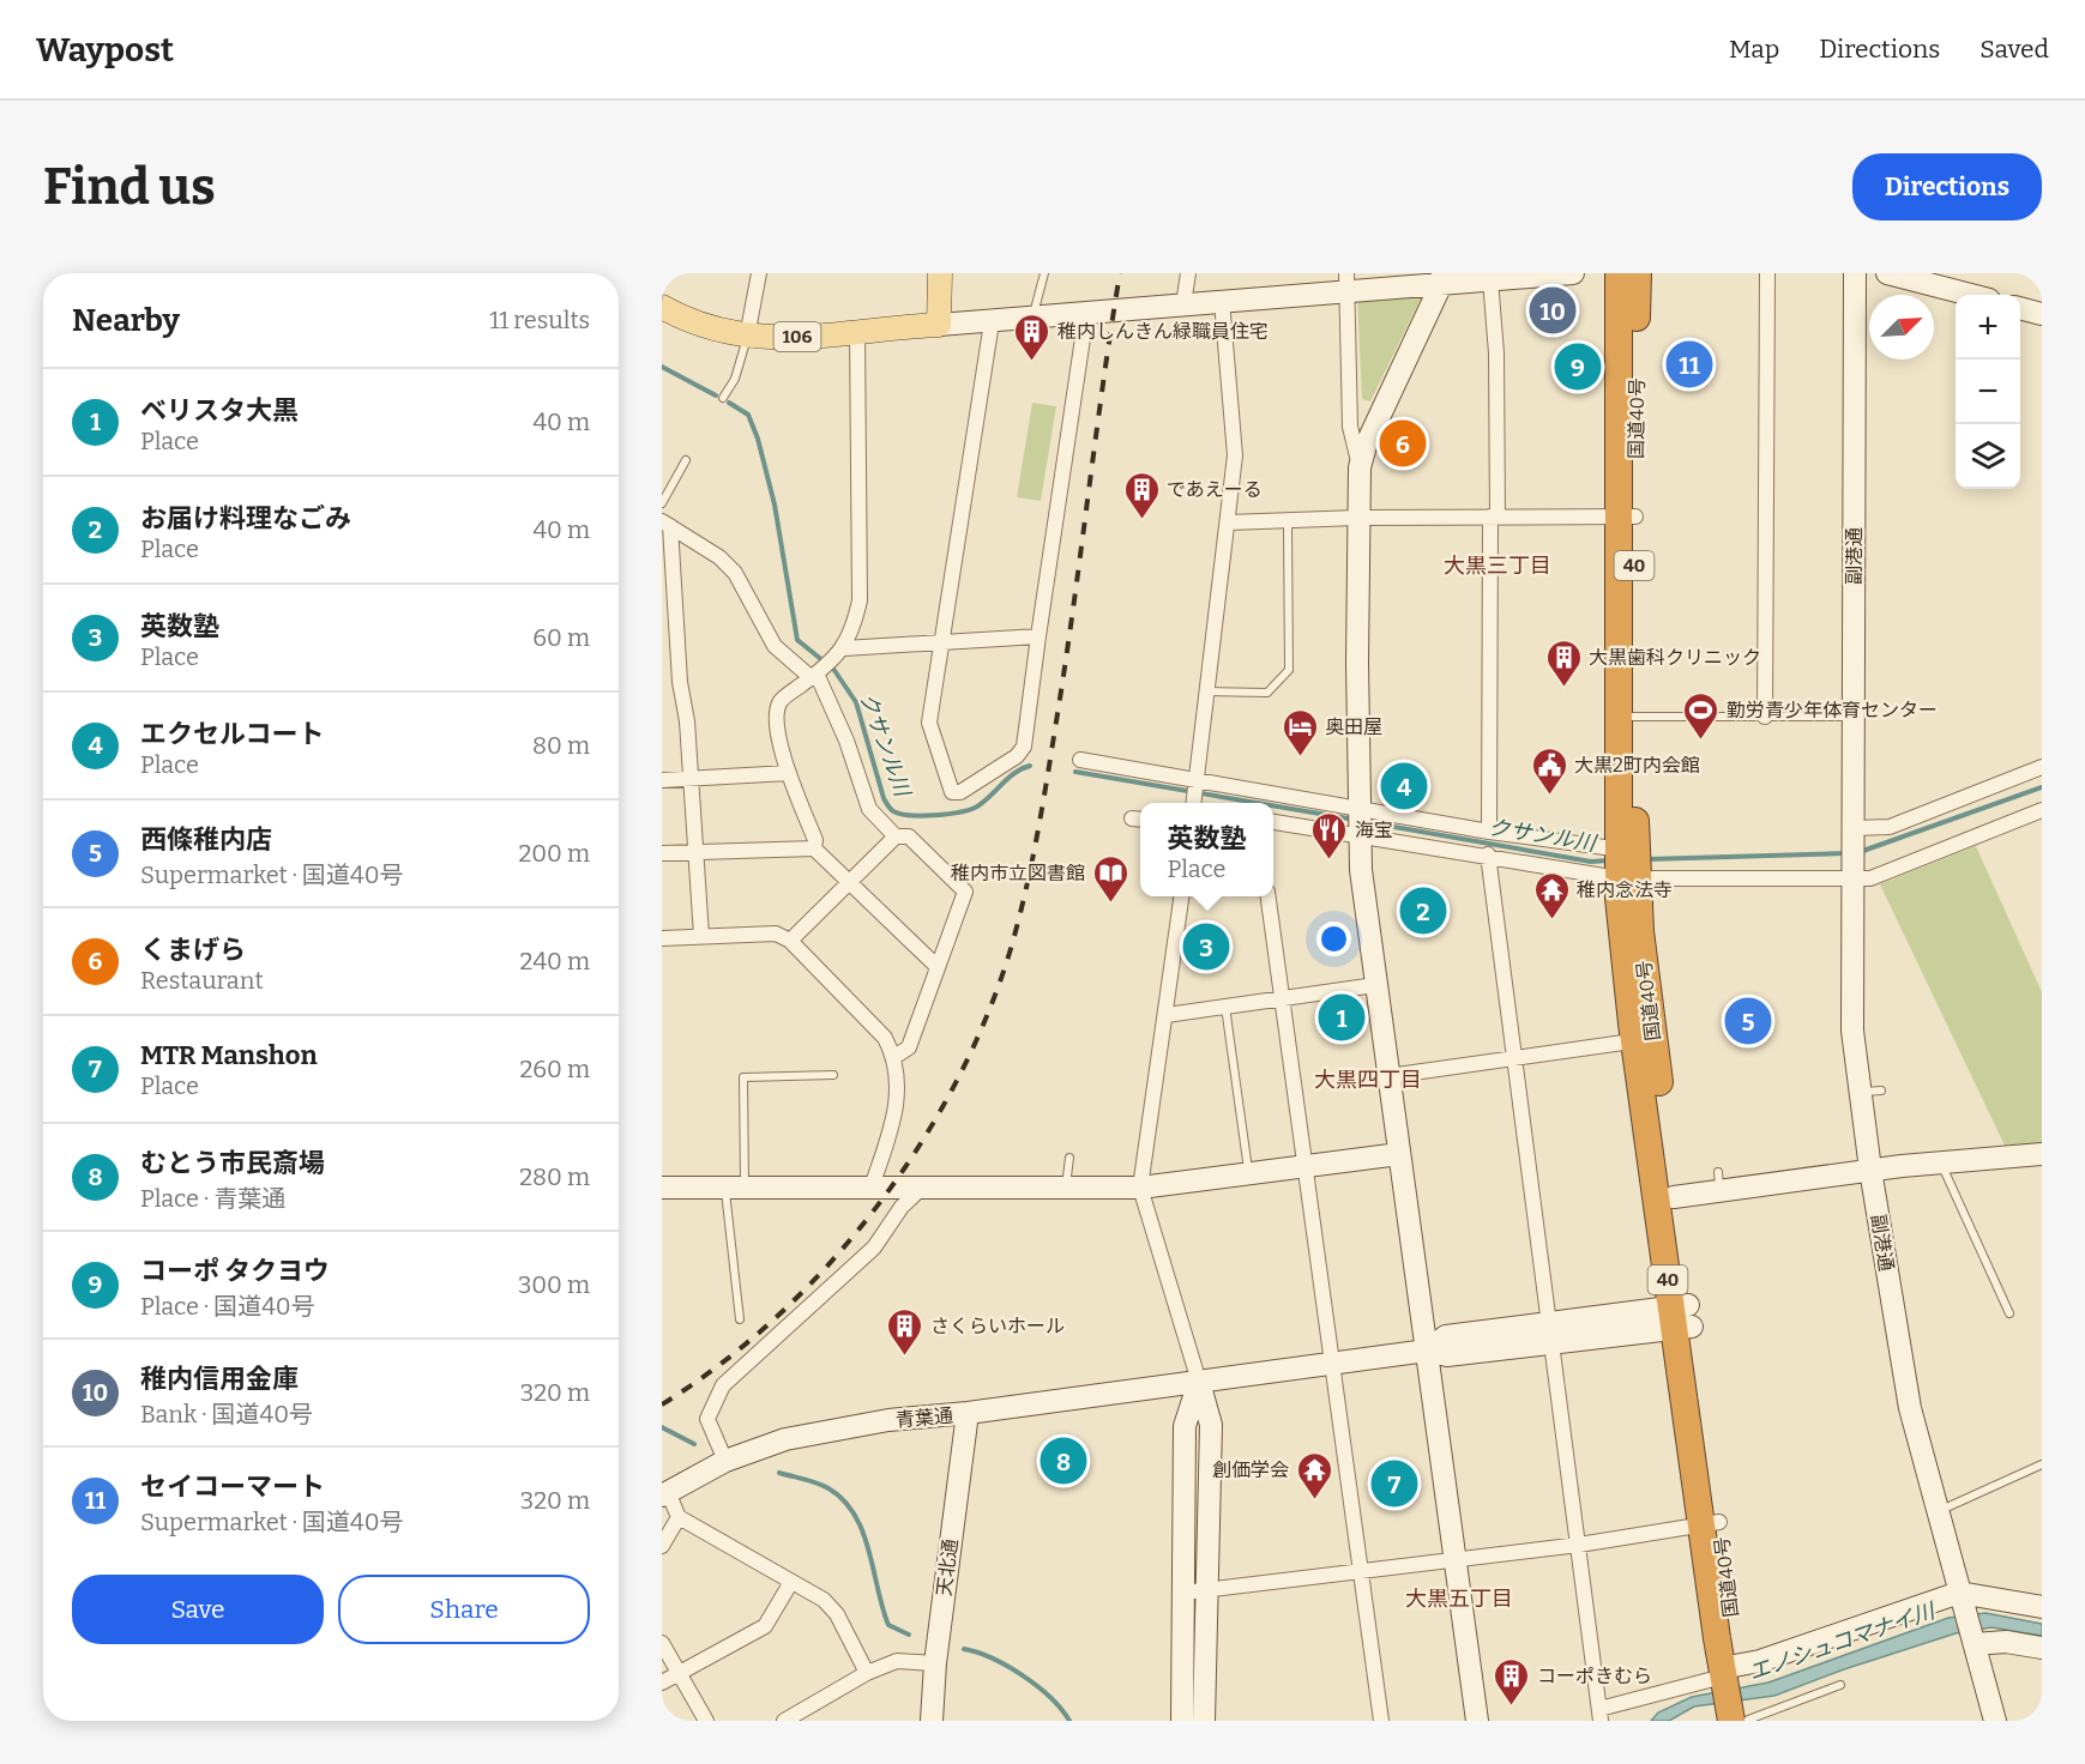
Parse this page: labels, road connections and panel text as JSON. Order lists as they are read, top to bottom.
{
  "streets": {
    "highway": ["国道40号", "40"],
    "main road": ["106"],
    "street": ["副港通", "青葉通", "天北通"]
  },
  "crossings": [
    ["国道40号", "青葉通"],
    ["青葉通", "天北通"]
  ],
  "districts": ["大黒三丁目", "大黒四丁目", "大黒五丁目"],
  "water": ["クサンル川", "エノシュコマナイ川"],
  "places": {
    "building": [
      "稚内しんきん緑職員住宅",
      "であえーる",
      "大黒歯科クリニック",
      "さくらいホール",
      "コーポきむら"
    ],
    "sports": ["勤労青少年体育センター"],
    "hotel": ["奥田屋"],
    "public building": ["大黒2町内会館"],
    "restaurant": ["海宝"],
    "library": ["稚内市立図書館"],
    "temple": ["稚内念法寺", "創価学会"]
  },
  "north": "top right",
  "page": {
    "header": "Waypost",
    "nav": ["Map", "Directions", "Saved"],
    "buttons": [
      "Directions",
      ["Save", "Share"]
    ],
    "title": "Find us",
    "heading": ["Nearby", "11 results"],
    "pins": [
      "10",
      "11",
      "9",
      "6",
      "4",
      "2",
      "3",
      "1",
      "5",
      "8",
      "7"
    ],
    "map_buttons": ["+", "−"],
    "list": [
      {
        "mark": "1",
        "name": "ベリスタ大黒",
        "note": "Place",
        "value": "40 m"
      },
      {
        "mark": "2",
        "name": "お届け料理なごみ",
        "note": "Place",
        "value": "40 m"
      },
      {
        "mark": "3",
        "name": "英数塾",
        "note": "Place",
        "value": "60 m"
      },
      {
        "mark": "4",
        "name": "エクセルコート",
        "note": "Place",
        "value": "80 m"
      },
      {
        "mark": "5",
        "name": "西條稚内店",
        "note": "Supermarket · 国道40号",
        "value": "200 m"
      },
      {
        "mark": "6",
        "name": "くまげら",
        "note": "Restaurant",
        "value": "240 m"
      },
      {
        "mark": "7",
        "name": "MTR Manshon",
        "note": "Place",
        "value": "260 m"
      },
      {
        "mark": "8",
        "name": "むとう市民斎場",
        "note": "Place · 青葉通",
        "value": "280 m"
      },
      {
        "mark": "9",
        "name": "コーポ タクヨウ",
        "note": "Place · 国道40号",
        "value": "300 m"
      },
      {
        "mark": "10",
        "name": "稚内信用金庫",
        "note": "Bank · 国道40号",
        "value": "320 m"
      },
      {
        "mark": "11",
        "name": "セイコーマート",
        "note": "Supermarket · 国道40号",
        "value": "320 m"
      }
    ],
    "popup": ["英数塾", "Place"]
  }
}
